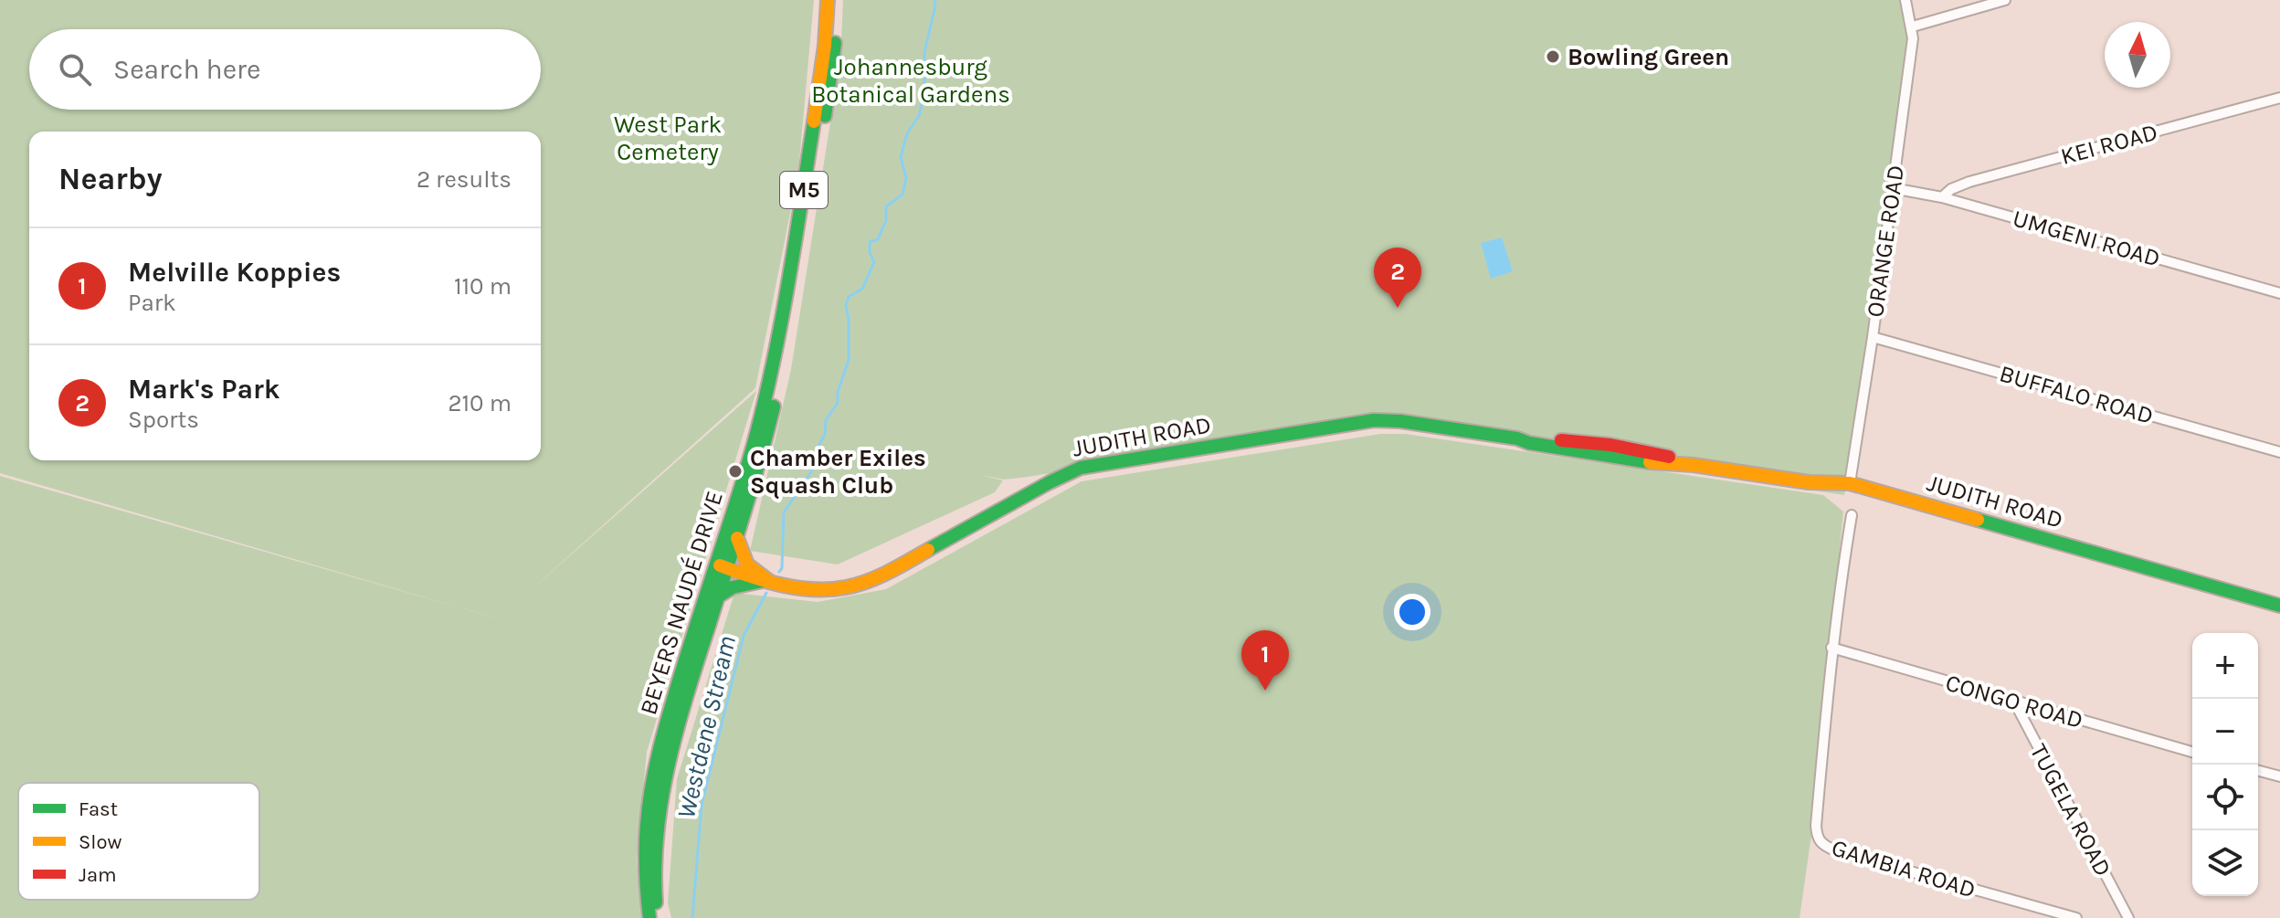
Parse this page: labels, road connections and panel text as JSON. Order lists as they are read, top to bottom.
{
  "streets": {
    "main road": ["M5", "JUDITH ROAD", "BEYERS NAUDÉ DRIVE"],
    "street": [
      "KEI ROAD",
      "UMGENI ROAD",
      "ORANGE ROAD",
      "BUFFALO ROAD",
      "CONGO ROAD",
      "TUGELA ROAD",
      "GAMBIA ROAD"
    ]
  },
  "crossings": [
    ["KEI ROAD", "UMGENI ROAD"],
    ["UMGENI ROAD", "ORANGE ROAD"],
    ["ORANGE ROAD", "BUFFALO ROAD"],
    ["ORANGE ROAD", "JUDITH ROAD"],
    ["JUDITH ROAD", "BEYERS NAUDÉ DRIVE"],
    ["CONGO ROAD", "TUGELA ROAD"],
    ["CONGO ROAD", "GAMBIA ROAD"]
  ],
  "water": ["Westdene Stream"],
  "parks": ["Johannesburg Botanical Gardens", "West Park Cemetery"],
  "places": ["Bowling Green", "Chamber Exiles Squash Club"],
  "legend": ["Fast", "Slow", "Jam"],
  "north": "top",
  "page": {
    "search": "Search here",
    "heading": ["Nearby", "2 results"],
    "list": [
      {
        "mark": "1",
        "name": "Melville Koppies",
        "note": "Park",
        "value": "110 m"
      },
      {
        "mark": "2",
        "name": "Mark's Park",
        "note": "Sports",
        "value": "210 m"
      }
    ],
    "pins": ["2", "1"],
    "map_buttons": ["+", "−"]
  }
}
